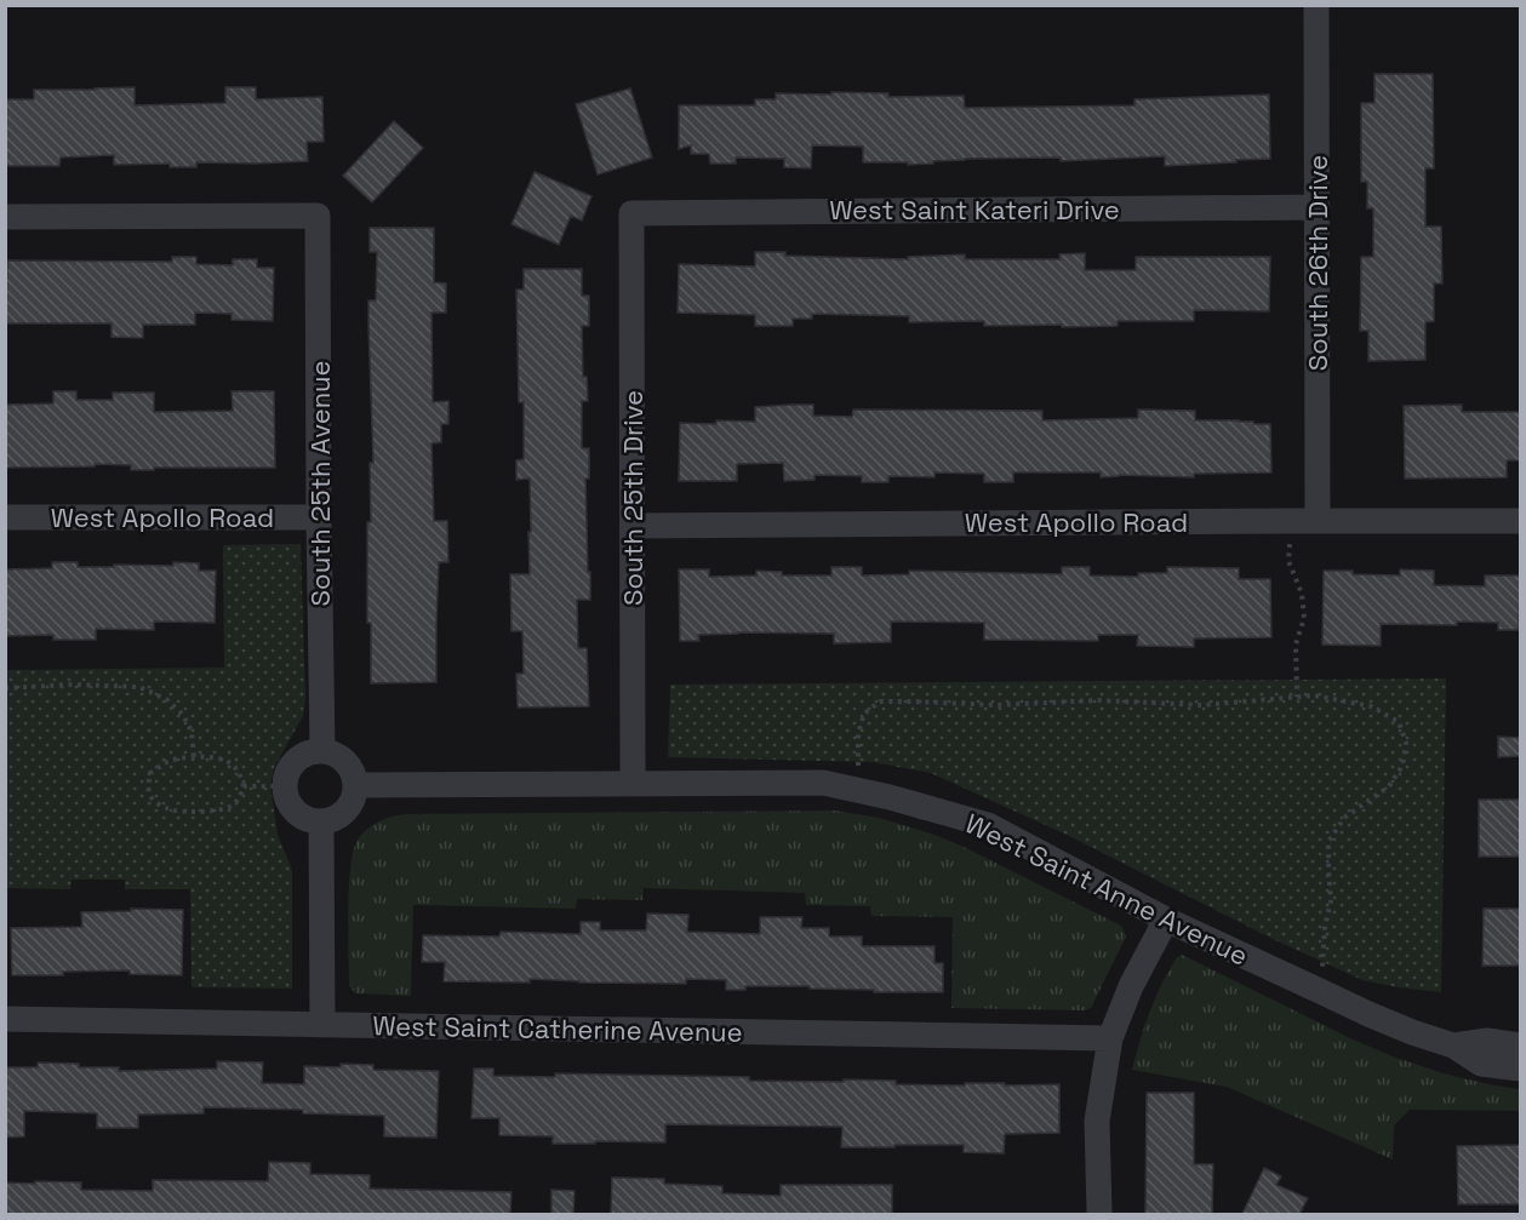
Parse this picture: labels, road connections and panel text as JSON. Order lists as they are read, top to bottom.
{
  "streets": {
    "street": [
      "West Saint Kateri Drive",
      "South 26th Drive",
      "South 25th Avenue",
      "South 25th Drive",
      "West Apollo Road",
      "West Saint Anne Avenue",
      "West Saint Catherine Avenue"
    ]
  },
  "crossings": [
    ["West Saint Kateri Drive", "South 26th Drive"],
    ["West Saint Kateri Drive", "South 25th Drive"],
    ["South 26th Drive", "West Apollo Road"],
    ["South 25th Avenue", "West Apollo Road"],
    ["South 25th Avenue", "West Saint Anne Avenue"],
    ["South 25th Drive", "West Apollo Road"],
    ["South 25th Drive", "West Saint Anne Avenue"]
  ]
}
